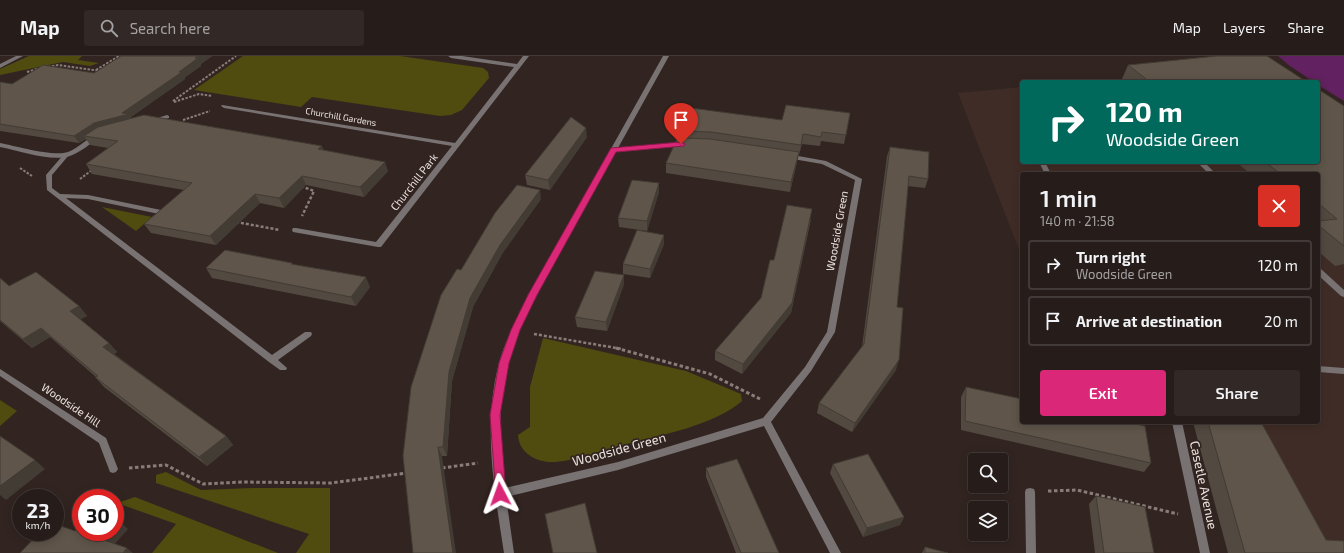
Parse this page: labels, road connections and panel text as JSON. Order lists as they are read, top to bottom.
{
  "streets": {
    "street": [
      "Churchill Gardens",
      "Churchill Park",
      "Woodside Green",
      "Woodside Hill",
      "Casetle Avenue"
    ]
  },
  "crossings": [
    ["Churchill Gardens", "Churchill Park"]
  ],
  "page": {
    "header": "Map",
    "search": "Search here",
    "nav": ["Map", "Layers", "Share"],
    "turn": ["120 m", "Woodside Green"],
    "heading": ["1 min", "140 m · 21:58"],
    "list": [
      {
        "name": "Turn right",
        "note": "Woodside Green",
        "value": "120 m"
      },
      {
        "name": "Arrive at destination",
        "value": "20 m"
      }
    ],
    "buttons": ["Exit", "Share"],
    "speed": "23 km/h",
    "limit": "30"
  }
}
